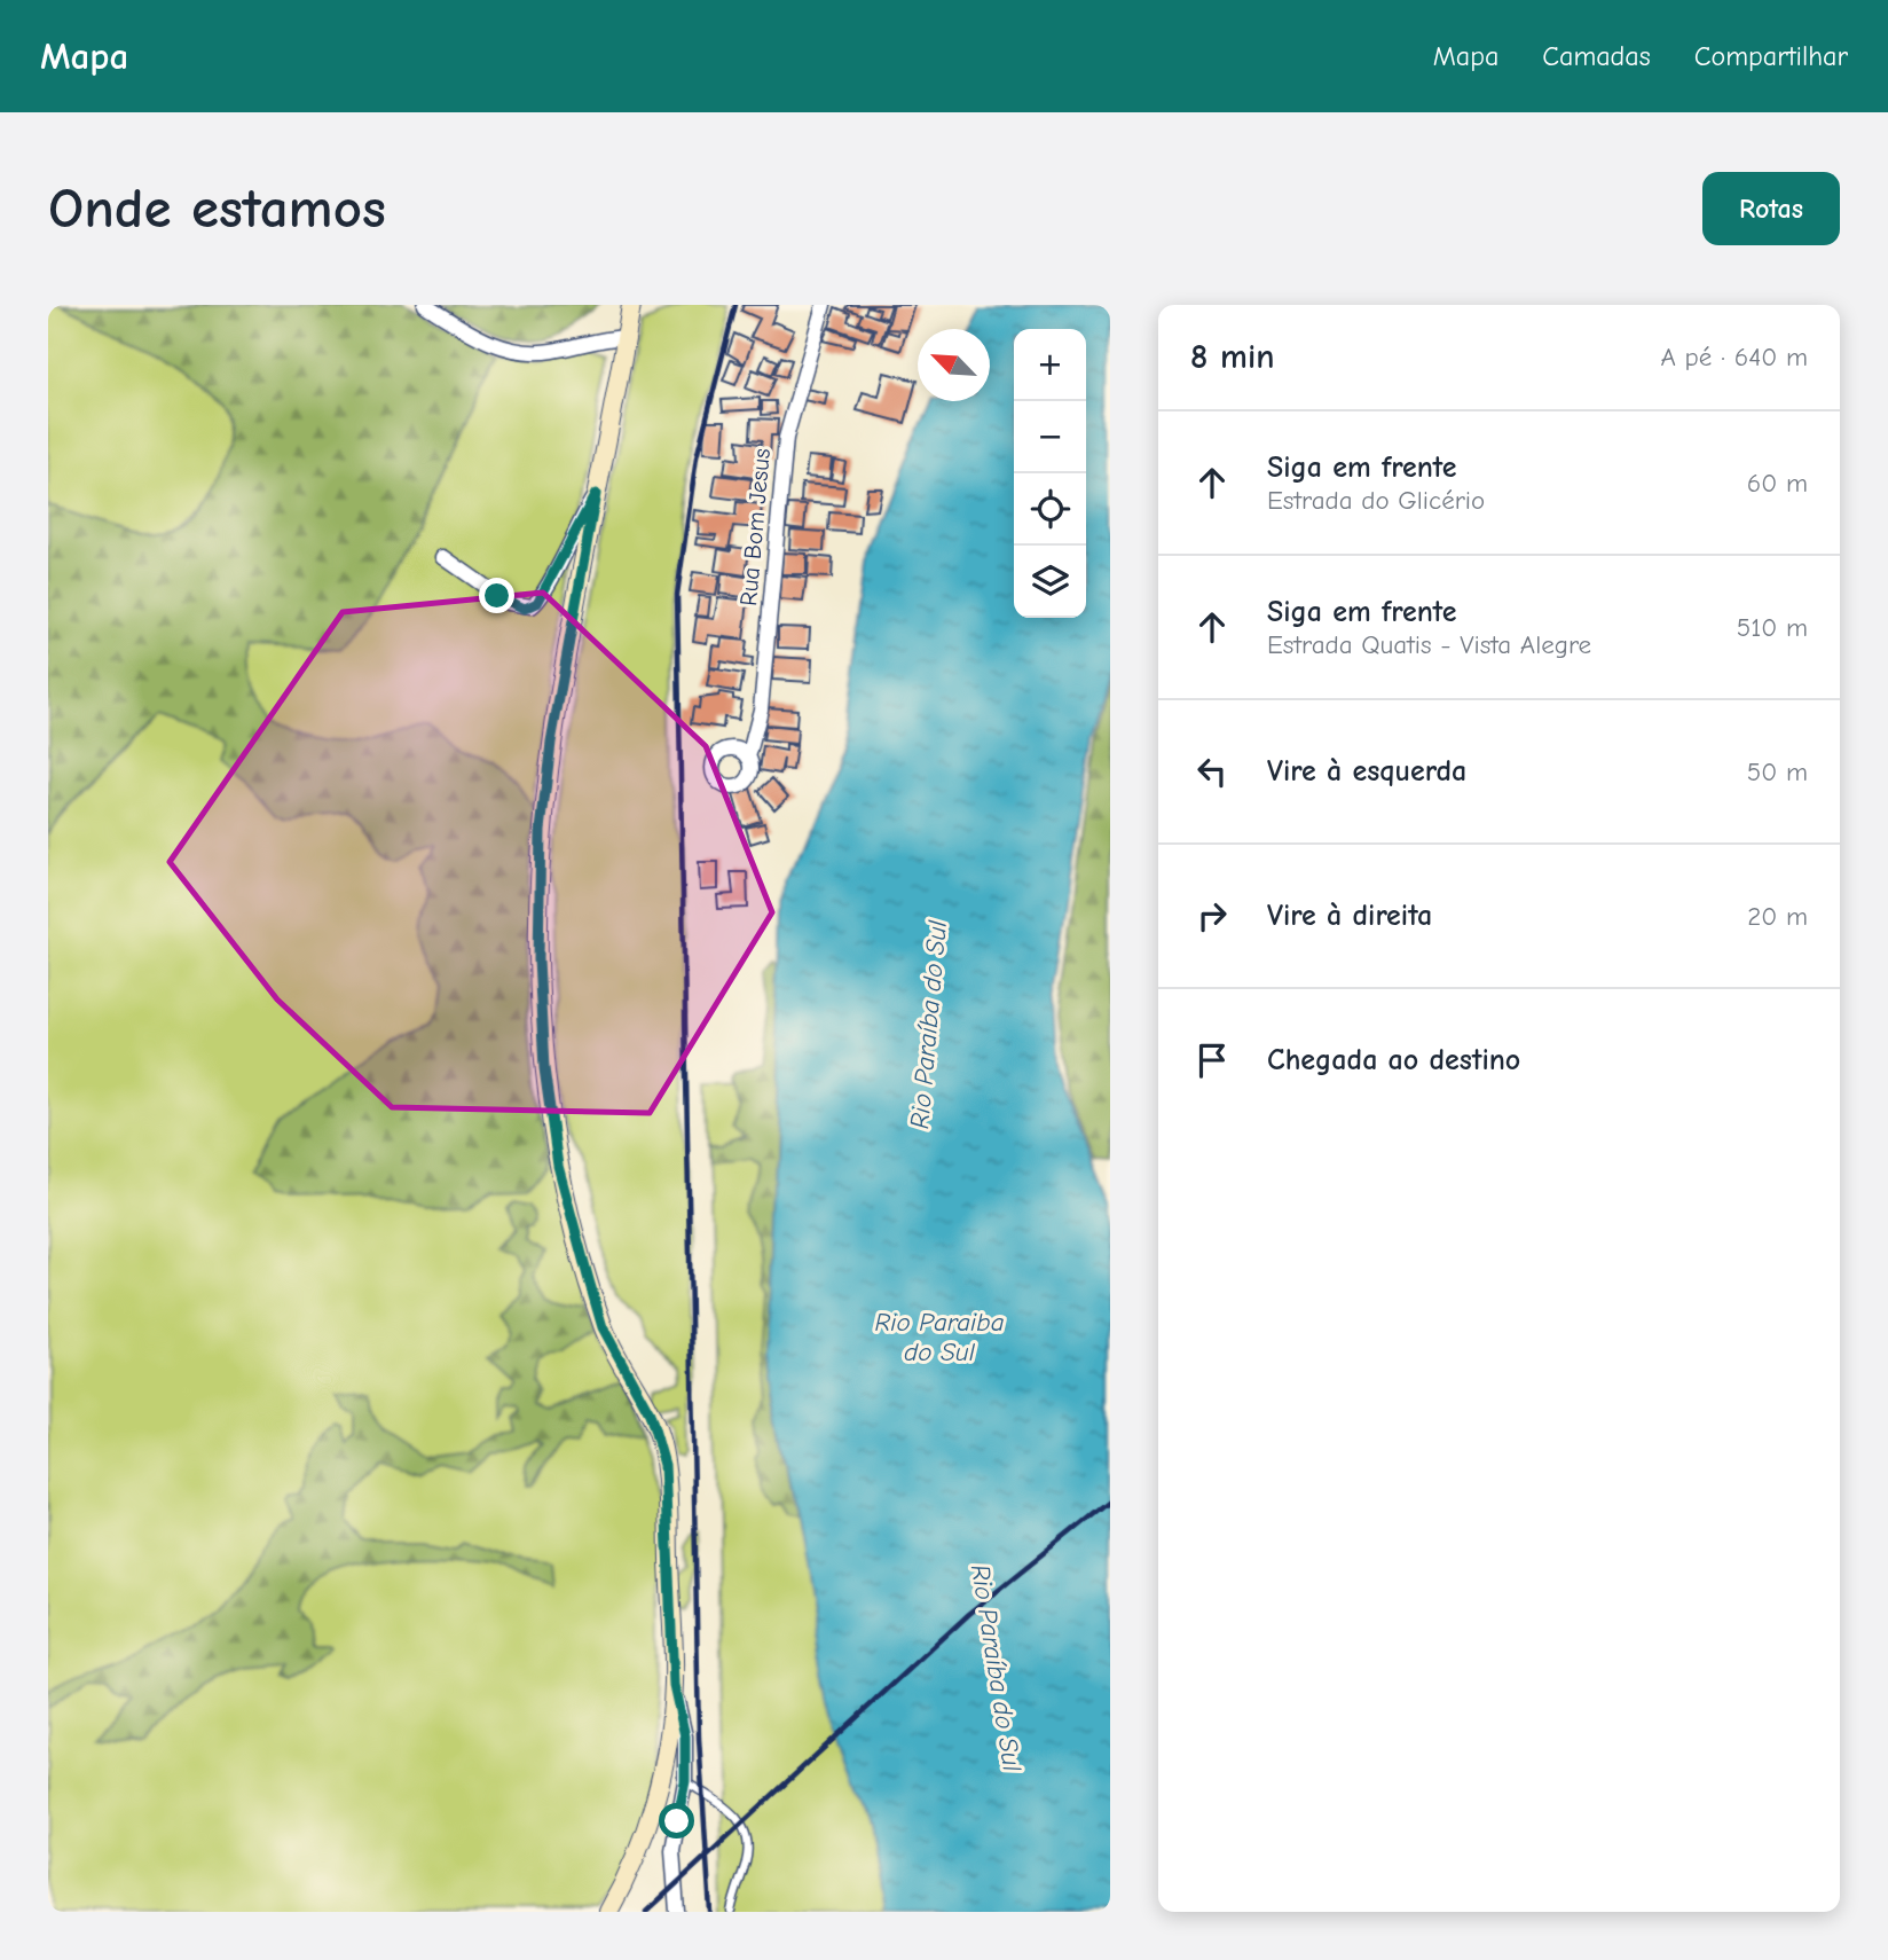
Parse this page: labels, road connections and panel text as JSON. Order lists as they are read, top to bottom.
{
  "streets": {
    "street": ["Rua Bom Jesus"]
  },
  "water": ["Rio Paraíba do Sul", "Rio Paraiba do Sul"],
  "north": "top left",
  "page": {
    "header": "Mapa",
    "nav": ["Mapa", "Camadas", "Compartilhar"],
    "buttons": "Rotas",
    "title": "Onde estamos",
    "heading": ["8 min", "A pé · 640 m"],
    "map_buttons": ["+", "−"],
    "list": [
      ["Siga em frente", "Estrada do Glicério", "60 m"],
      ["Siga em frente", "Estrada Quatis - Vista Alegre", "510 m"],
      ["Vire à esquerda", "50 m"],
      ["Vire à direita", "20 m"],
      "Chegada ao destino"
    ]
  }
}
